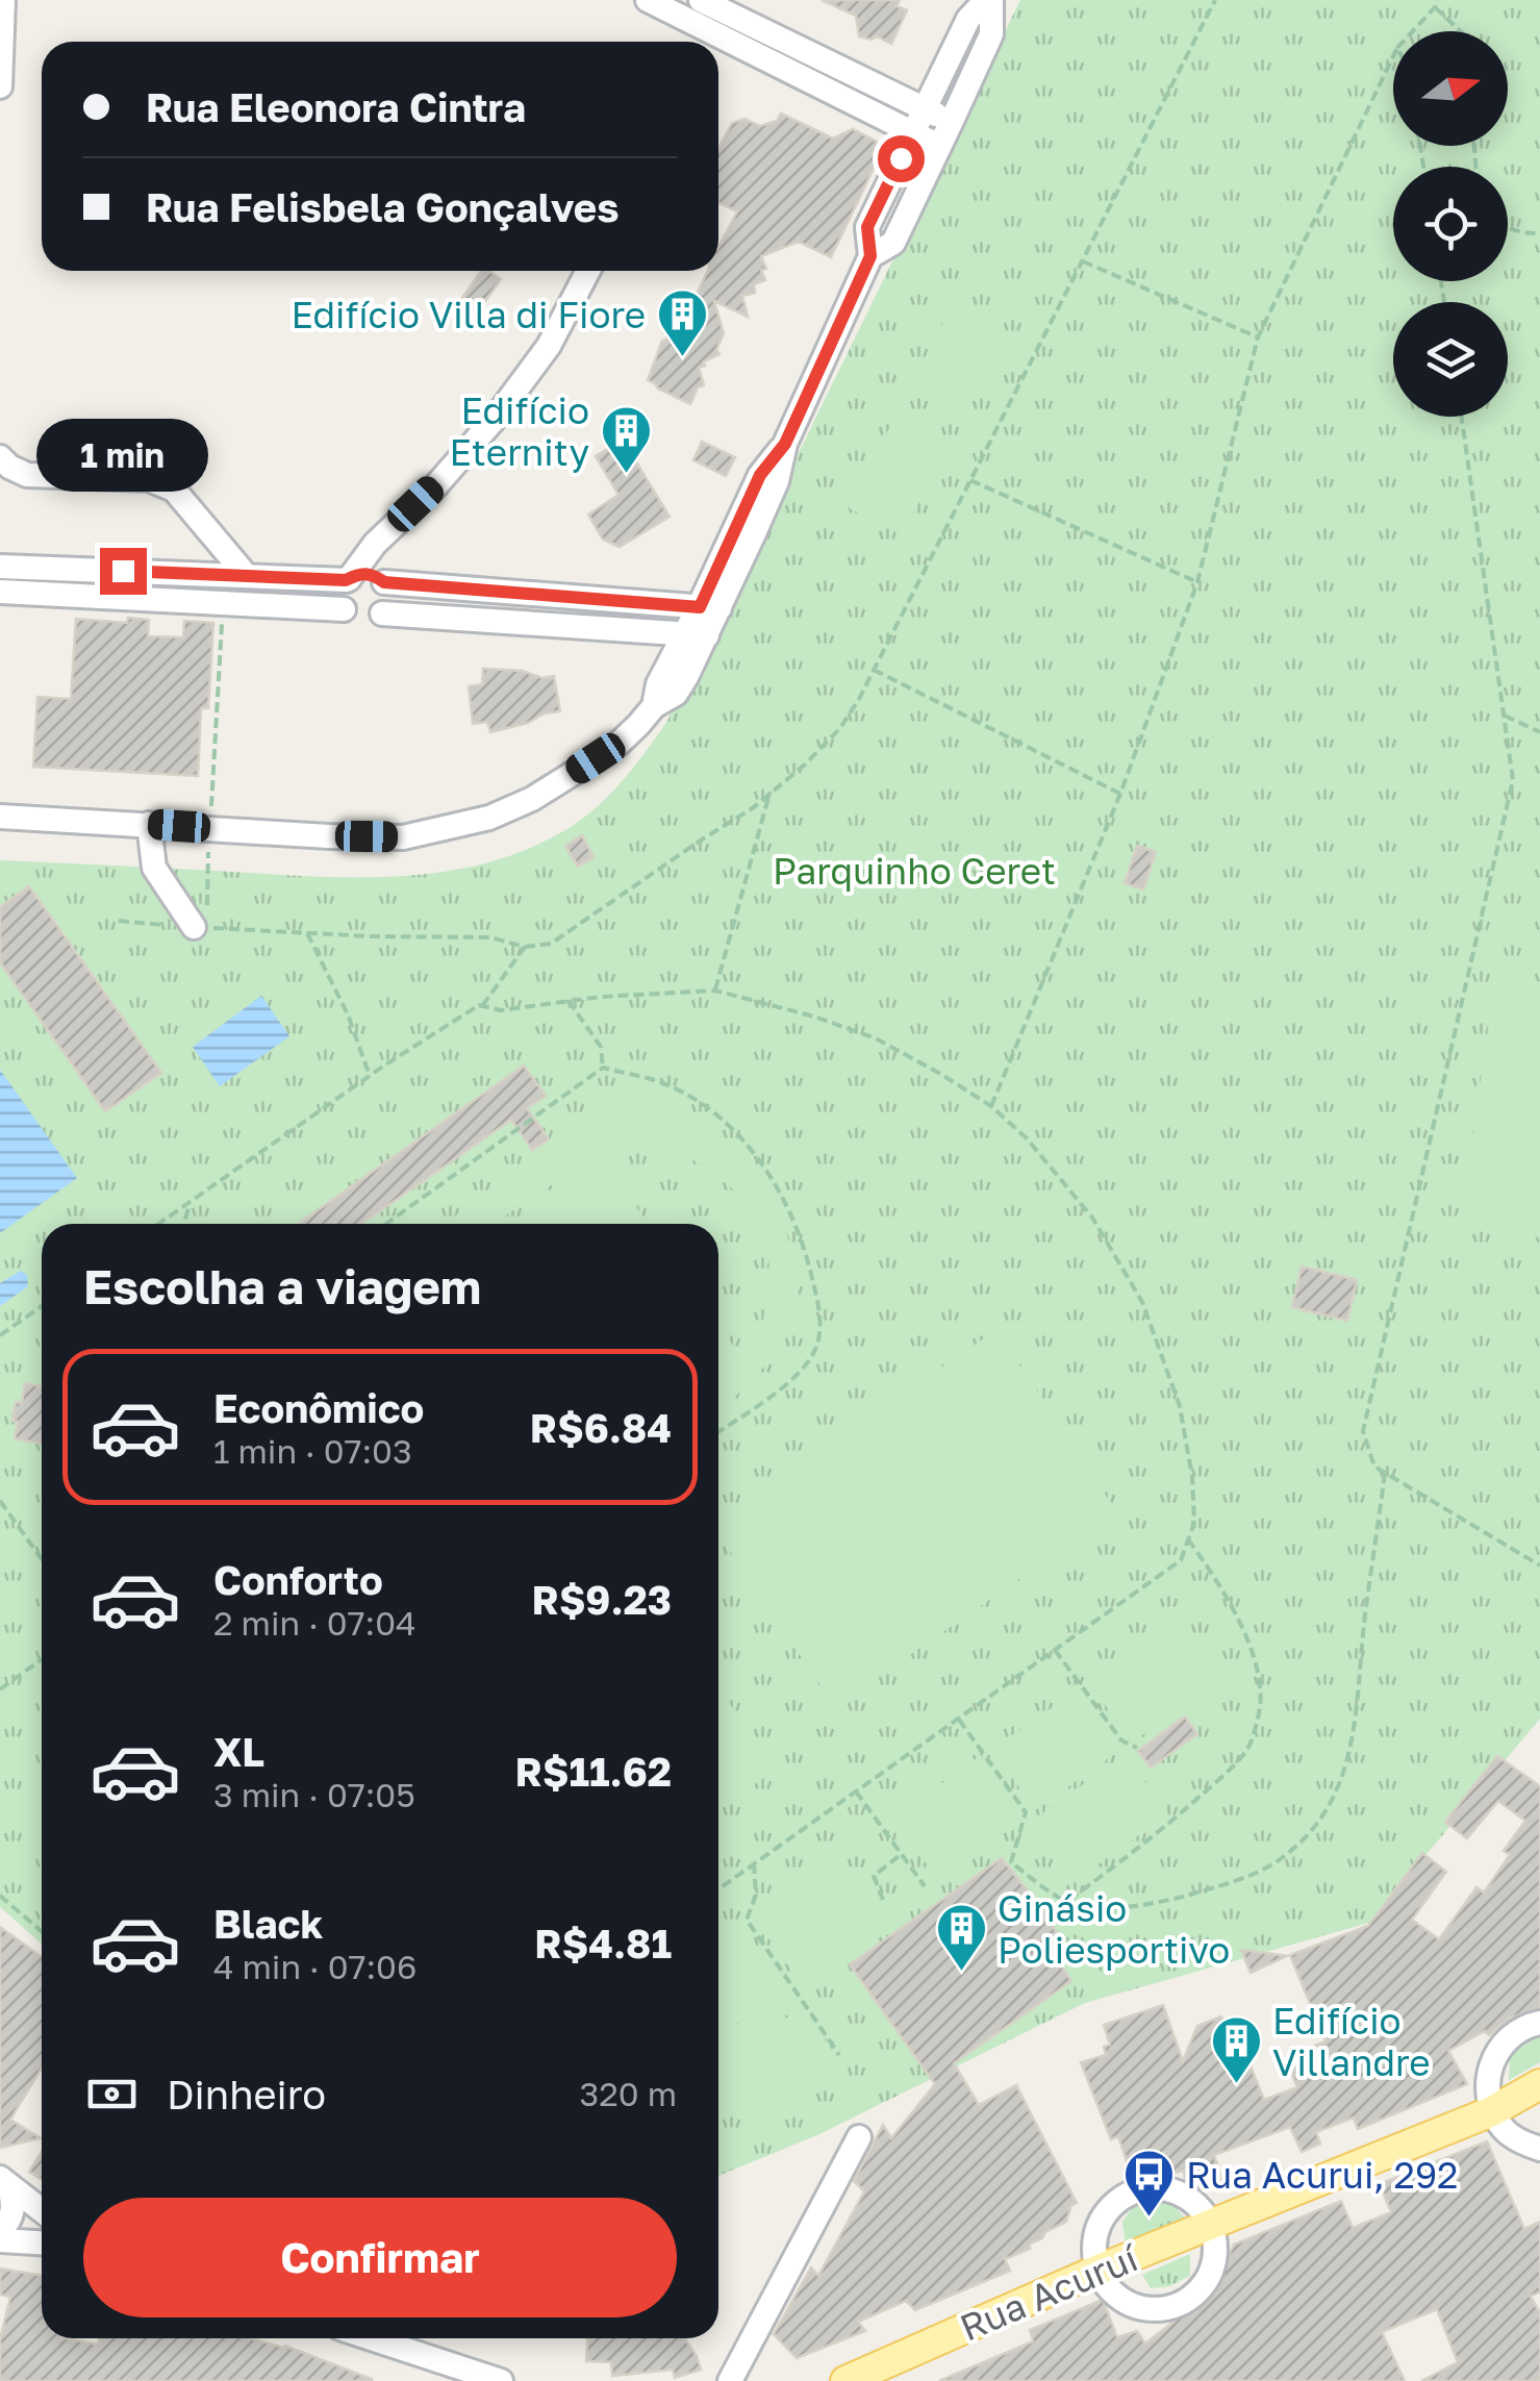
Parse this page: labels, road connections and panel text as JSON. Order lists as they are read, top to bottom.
{
  "streets": {
    "main road": ["Rua Acuruí"]
  },
  "parks": ["Parquinho Ceret"],
  "places": {
    "building": [
      "Edifício Villa di Fiore",
      "Edifício Eternity",
      "Ginásio Poliesportivo",
      "Edifício Villandre"
    ],
    "bus stop": ["Rua Acurui, 292"]
  },
  "north": "right",
  "page": {
    "banner": ["Rua Eleonora Cintra", "Rua Felisbela Gonçalves"],
    "bubble": "1 min",
    "heading": "Escolha a viagem",
    "list": [
      {
        "name": "Econômico",
        "note": "1 min · 07:03",
        "value": "R$6.84"
      },
      {
        "name": "Conforto",
        "note": "2 min · 07:04",
        "value": "R$9.23"
      },
      {
        "name": "XL",
        "note": "3 min · 07:05",
        "value": "R$11.62"
      },
      {
        "name": "Black",
        "note": "4 min · 07:06",
        "value": "R$4.81"
      }
    ],
    "pay": ["Dinheiro", "320 m"],
    "buttons": "Confirmar"
  }
}
